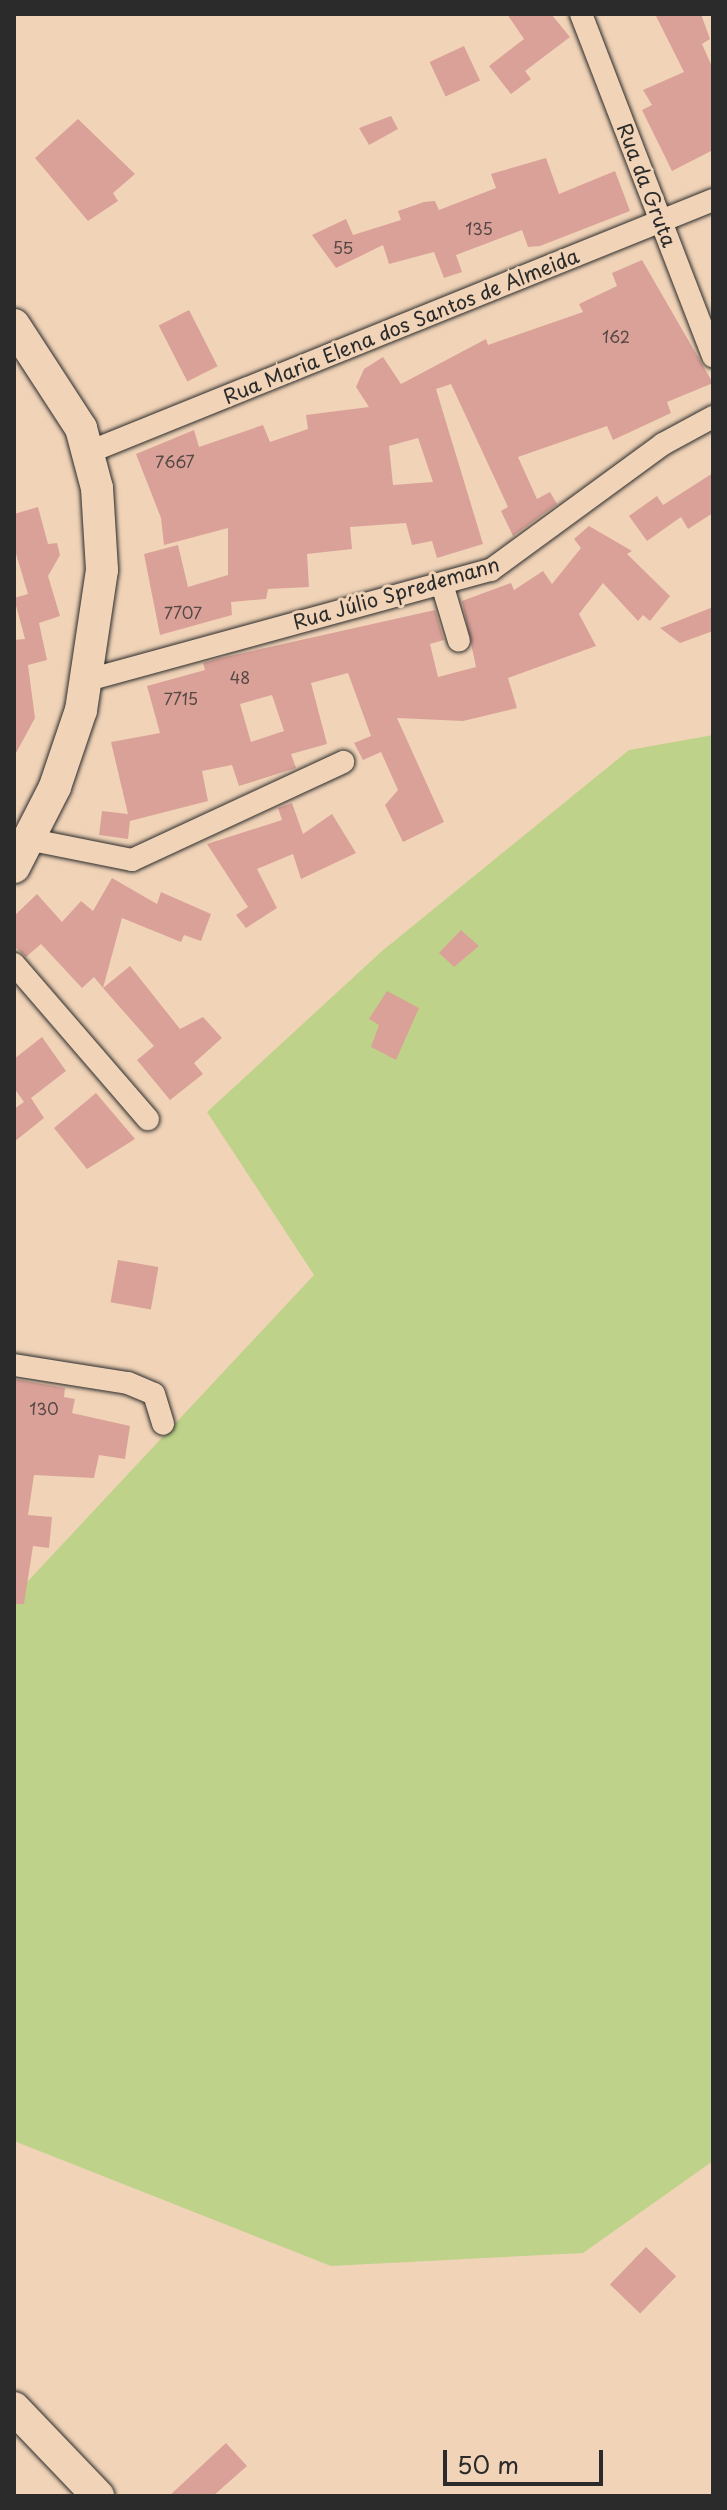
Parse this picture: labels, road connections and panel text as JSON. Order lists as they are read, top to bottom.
{
  "streets": {
    "street": ["Rua da Gruta", "Rua Maria Elena dos Santos de Almeida", "Rua Júlio Spredemann"]
  },
  "crossings": [
    ["Rua da Gruta", "Rua Maria Elena dos Santos de Almeida"]
  ],
  "house_numbers": [
    "135",
    "55",
    "162",
    "7667",
    "7707",
    "48",
    "7715",
    "130"
  ],
  "scale_bar": "50 m"
}
